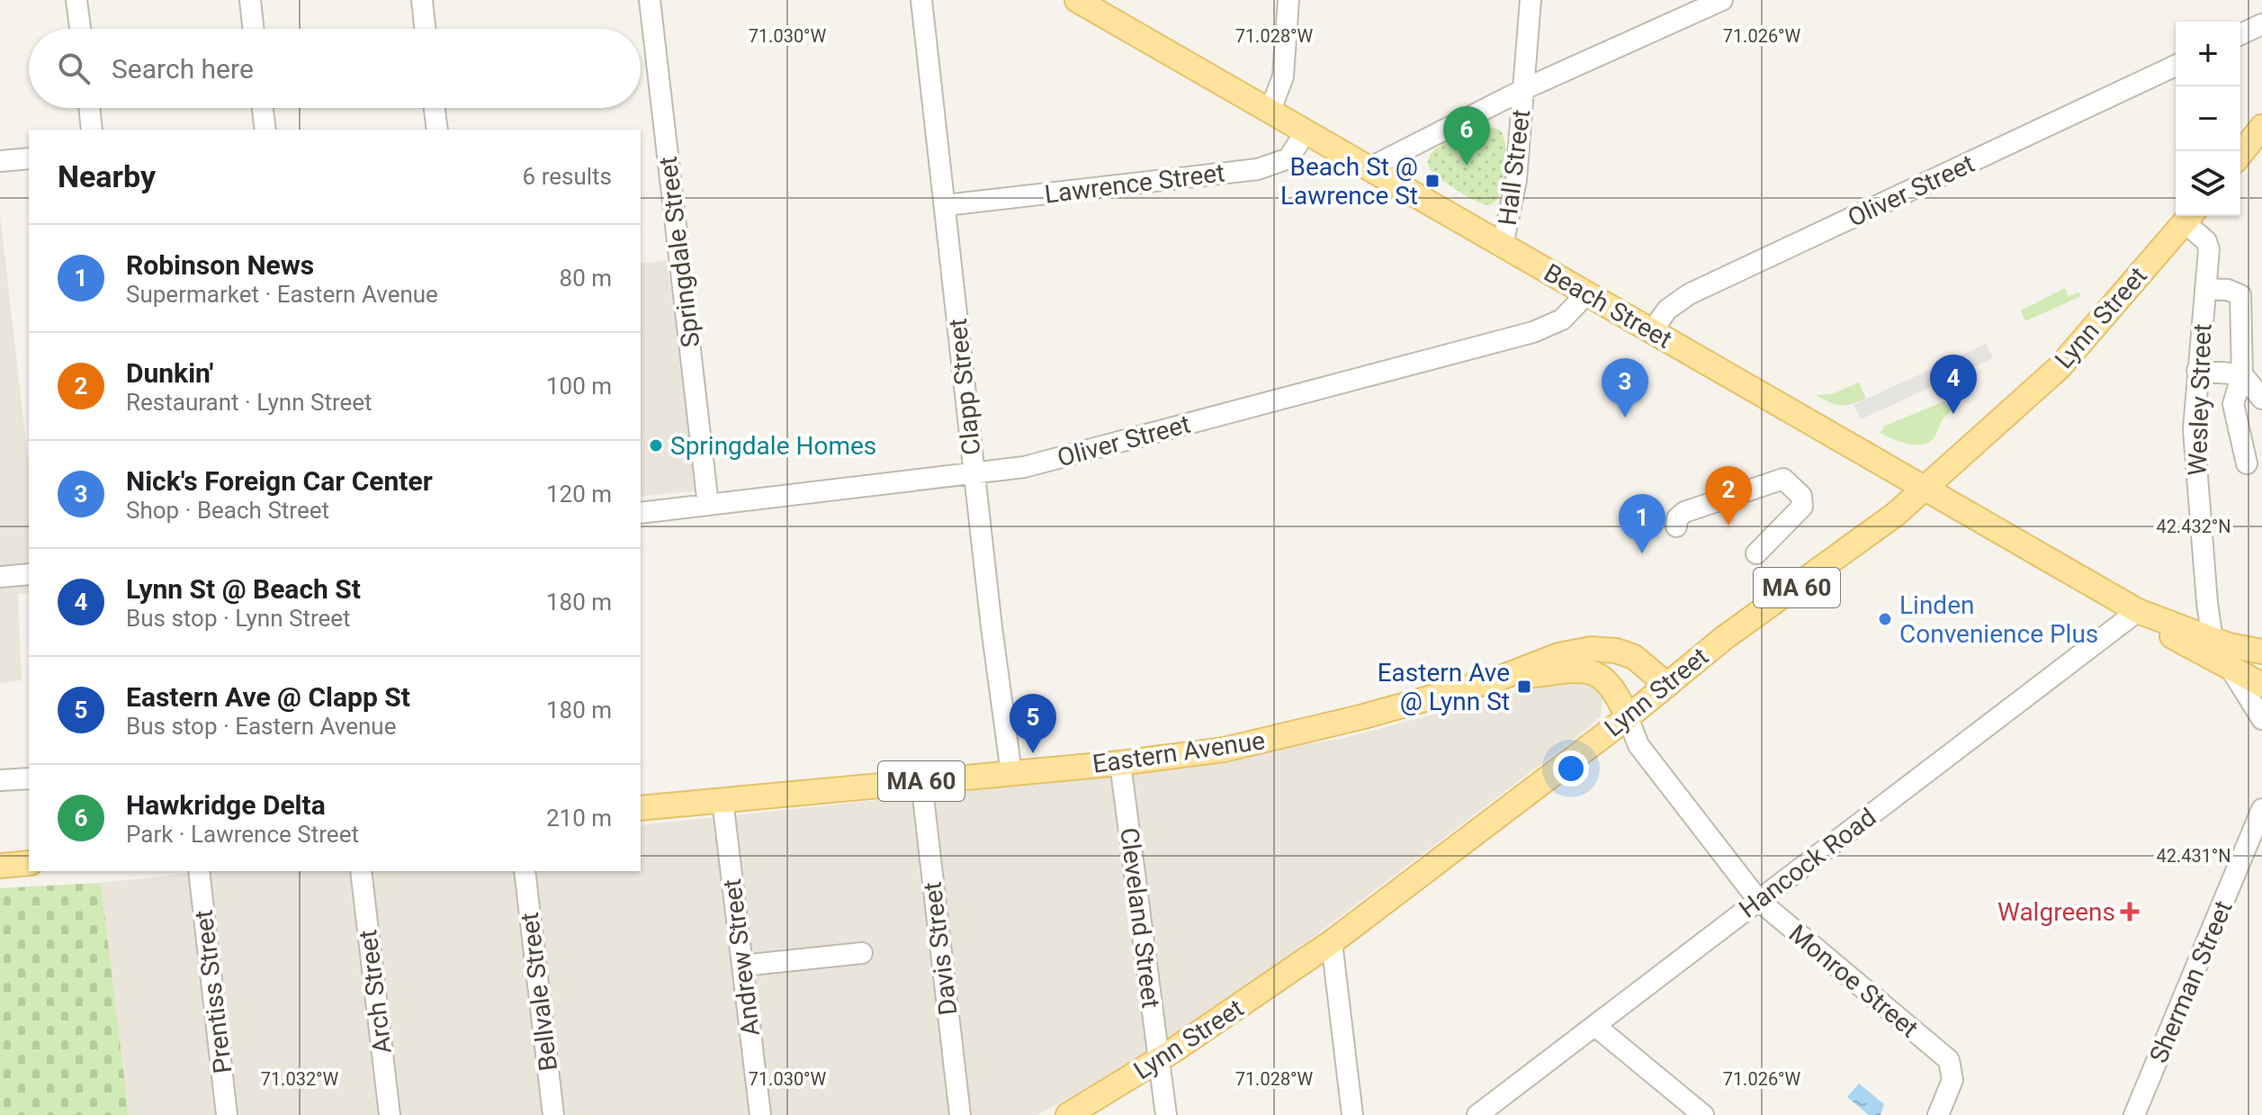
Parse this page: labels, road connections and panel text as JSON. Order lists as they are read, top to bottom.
{
  "streets": {
    "main road": [
      "Beach Street",
      "Lynn Street",
      "MA 60",
      "Eastern Avenue"
    ],
    "street": [
      "Hall Street",
      "Lawrence Street",
      "Oliver Street",
      "Springdale Street",
      "Clapp Street",
      "Wesley Street",
      "Hancock Road",
      "Cleveland Street",
      "Davis Street",
      "Andrew Street",
      "Monroe Street",
      "Sherman Street",
      "Prentiss Street",
      "Arch Street",
      "Bellvale Street"
    ]
  },
  "crossings": [
    ["Hall Street", "Beach Street"],
    ["Lawrence Street", "Beach Street"],
    ["Lawrence Street", "Clapp Street"],
    ["Oliver Street", "Springdale Street"],
    ["Oliver Street", "Beach Street"],
    ["Oliver Street", "Clapp Street"],
    ["Beach Street", "Lynn Street"],
    ["Beach Street", "Wesley Street"],
    ["Beach Street", "Hancock Road"],
    ["Lynn Street", "Wesley Street"],
    ["Lynn Street", "Eastern Avenue"],
    ["Lynn Street", "Cleveland Street"],
    ["Lynn Street", "Monroe Street"],
    ["Clapp Street", "Eastern Avenue"],
    ["Eastern Avenue", "Cleveland Street"],
    ["Eastern Avenue", "Davis Street"],
    ["Eastern Avenue", "Andrew Street"],
    ["Eastern Avenue", "Monroe Street"],
    ["Hancock Road", "Monroe Street"]
  ],
  "places": {
    "transit": ["Beach St @ Lawrence St", "Eastern Ave @ Lynn St"],
    "other": ["Springdale Homes", "Linden Convenience Plus"],
    "health": ["Walgreens"]
  },
  "page": {
    "map_buttons": ["+", "−"],
    "search": "Search here",
    "pins": [
      "6",
      "4",
      "3",
      "2",
      "1",
      "5"
    ],
    "heading": ["Nearby", "6 results"],
    "list": [
      {
        "mark": "1",
        "name": "Robinson News",
        "note": "Supermarket · Eastern Avenue",
        "value": "80 m"
      },
      {
        "mark": "2",
        "name": "Dunkin'",
        "note": "Restaurant · Lynn Street",
        "value": "100 m"
      },
      {
        "mark": "3",
        "name": "Nick's Foreign Car Center",
        "note": "Shop · Beach Street",
        "value": "120 m"
      },
      {
        "mark": "4",
        "name": "Lynn St @ Beach St",
        "note": "Bus stop · Lynn Street",
        "value": "180 m"
      },
      {
        "mark": "5",
        "name": "Eastern Ave @ Clapp St",
        "note": "Bus stop · Eastern Avenue",
        "value": "180 m"
      },
      {
        "mark": "6",
        "name": "Hawkridge Delta",
        "note": "Park · Lawrence Street",
        "value": "210 m"
      }
    ]
  },
  "coordinates": [
    "71.030°W",
    "71.028°W",
    "71.026°W",
    "42.432°N",
    "42.431°N",
    "71.032°W"
  ]
}
